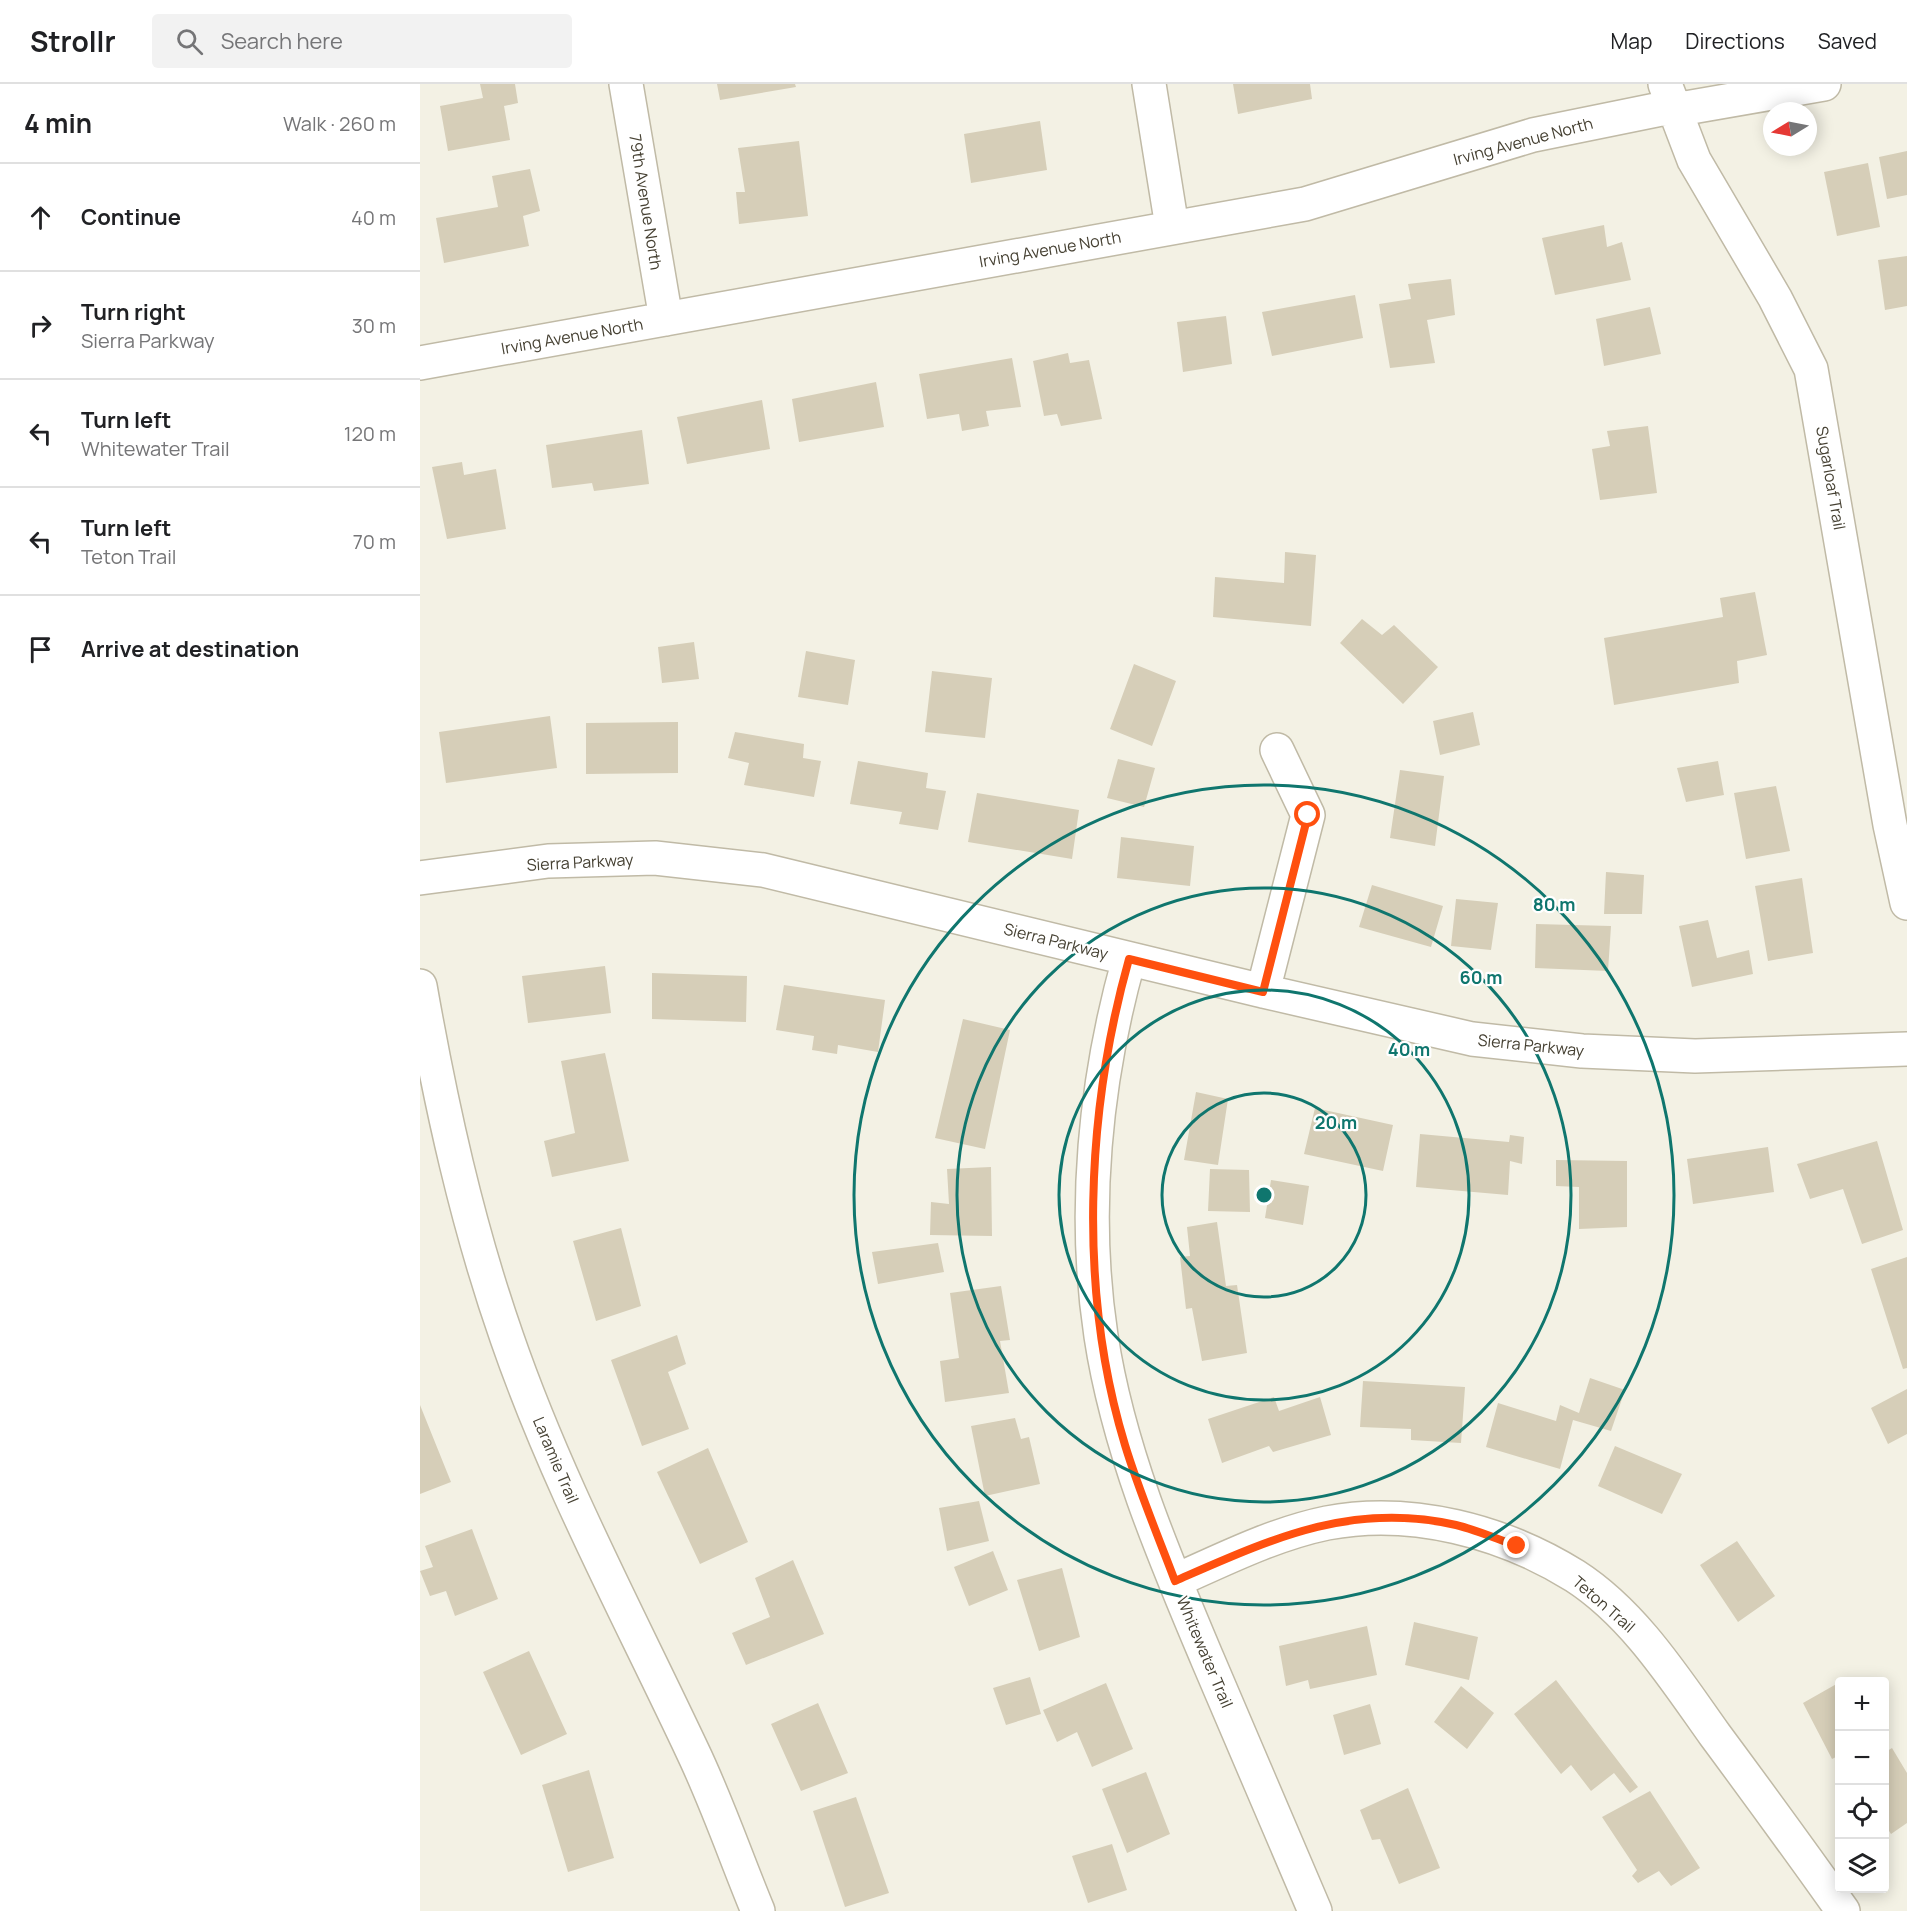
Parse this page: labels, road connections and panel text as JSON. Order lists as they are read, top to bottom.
{
  "streets": {
    "street": [
      "Irving Avenue North",
      "79th Avenue North",
      "Sugarloaf Trail",
      "Sierra Parkway",
      "Laramie Trail",
      "Teton Trail",
      "Whitewater Trail"
    ]
  },
  "crossings": [
    ["Irving Avenue North", "79th Avenue North"],
    ["Irving Avenue North", "Sugarloaf Trail"],
    ["Sierra Parkway", "Whitewater Trail"],
    ["Teton Trail", "Whitewater Trail"]
  ],
  "north": "left",
  "page": {
    "header": "Strollr",
    "search": "Search here",
    "nav": ["Map", "Directions", "Saved"],
    "heading": ["4 min", "Walk · 260 m"],
    "list": [
      ["Continue", "40 m"],
      ["Turn right", "Sierra Parkway", "30 m"],
      ["Turn left", "Whitewater Trail", "120 m"],
      ["Turn left", "Teton Trail", "70 m"],
      "Arrive at destination"
    ],
    "map_buttons": ["+", "−"]
  },
  "rings": [
    "80 m",
    "60 m",
    "40 m",
    "20 m"
  ]
}
